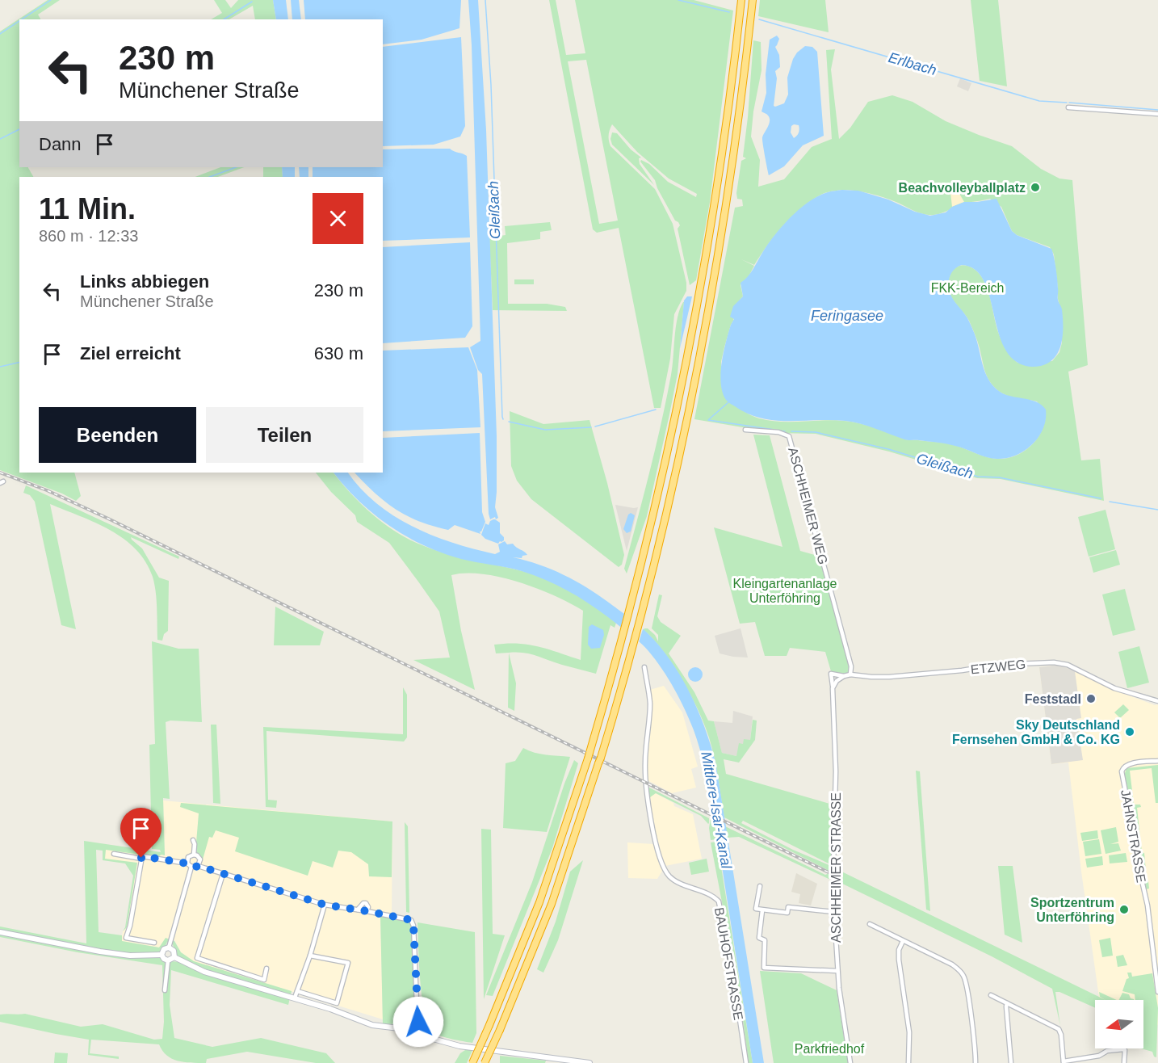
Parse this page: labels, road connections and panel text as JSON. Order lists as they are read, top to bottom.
{
  "streets": {
    "street": [
      "ASCHHEIMER WEG",
      "ETZWEG",
      "JAHNSTRASSE",
      "ASCHHEIMER STRASSE",
      "BAUHOFSTRASSE"
    ]
  },
  "crossings": [
    ["ASCHHEIMER WEG", "ETZWEG"],
    ["ETZWEG", "ASCHHEIMER STRASSE"]
  ],
  "water": [
    "Erlbach",
    "Gleißach",
    "Feringasee",
    "Mittlere-Isar-Kanal"
  ],
  "parks": ["FKK-Bereich", "Kleingartenanlage Unterföhring", "Parkfriedhof"],
  "places": [
    "Beachvolleyballplatz",
    "Feststadl",
    "Sky Deutschland Fernsehen GmbH & Co. KG",
    "Sportzentrum Unterföhring"
  ],
  "north": "left",
  "page": {
    "turn": ["230 m", "Münchener Straße"],
    "then": "Dann",
    "heading": ["11 Min.", "860 m · 12:33"],
    "list": [
      {
        "name": "Links abbiegen",
        "note": "Münchener Straße",
        "value": "230 m"
      },
      {
        "name": "Ziel erreicht",
        "value": "630 m"
      }
    ],
    "buttons": ["Beenden", "Teilen"]
  }
}
